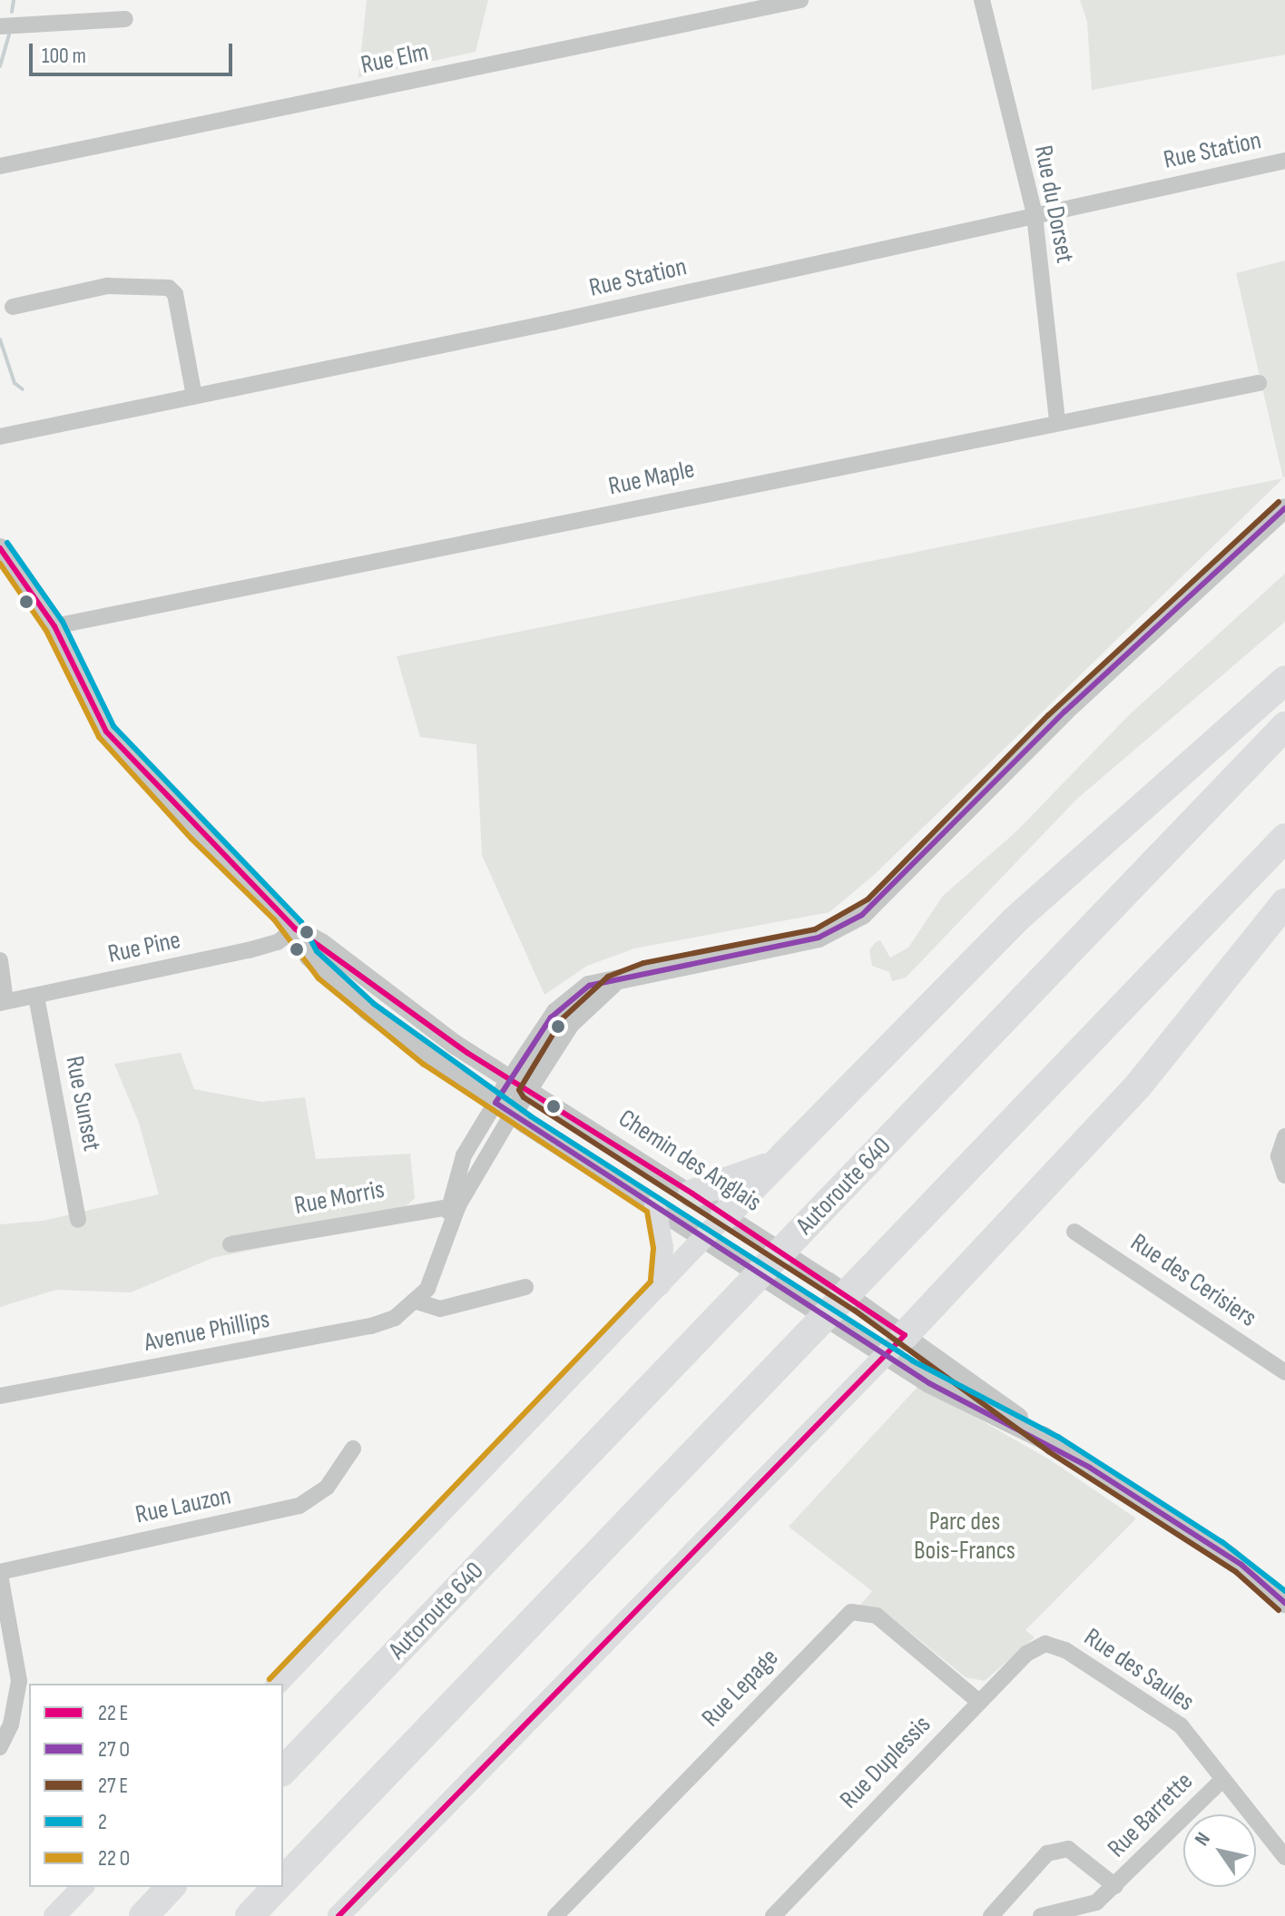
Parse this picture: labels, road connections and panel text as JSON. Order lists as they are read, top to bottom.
{
  "streets": {
    "highway": ["Autoroute 640"],
    "street": [
      "Rue Elm",
      "Rue Station",
      "Rue du Dorset",
      "Rue Maple",
      "Rue Pine",
      "Rue Sunset",
      "Chemin des Anglais",
      "Rue Morris",
      "Rue des Cerisiers",
      "Avenue Phillips",
      "Rue Lauzon",
      "Rue des Saules",
      "Rue Lepage",
      "Rue Duplessis",
      "Rue Barrette"
    ]
  },
  "crossings": [
    ["Rue Station", "Rue du Dorset"],
    ["Rue du Dorset", "Rue Maple"],
    ["Rue Maple", "Chemin des Anglais"],
    ["Rue Pine", "Rue Sunset"],
    ["Rue Pine", "Chemin des Anglais"],
    ["Chemin des Anglais", "Avenue Phillips"],
    ["Rue Morris", "Avenue Phillips"],
    ["Rue des Saules", "Rue Duplessis"],
    ["Rue des Saules", "Rue Barrette"],
    ["Rue Lepage", "Rue Duplessis"]
  ],
  "parks": ["Parc des Bois-Francs"],
  "lines": ["transit line 2"],
  "legend": [
    "22 E",
    "27 O",
    "27 E",
    "2",
    "22 O"
  ],
  "scale_bar": "100 m",
  "north": "top left"
}
